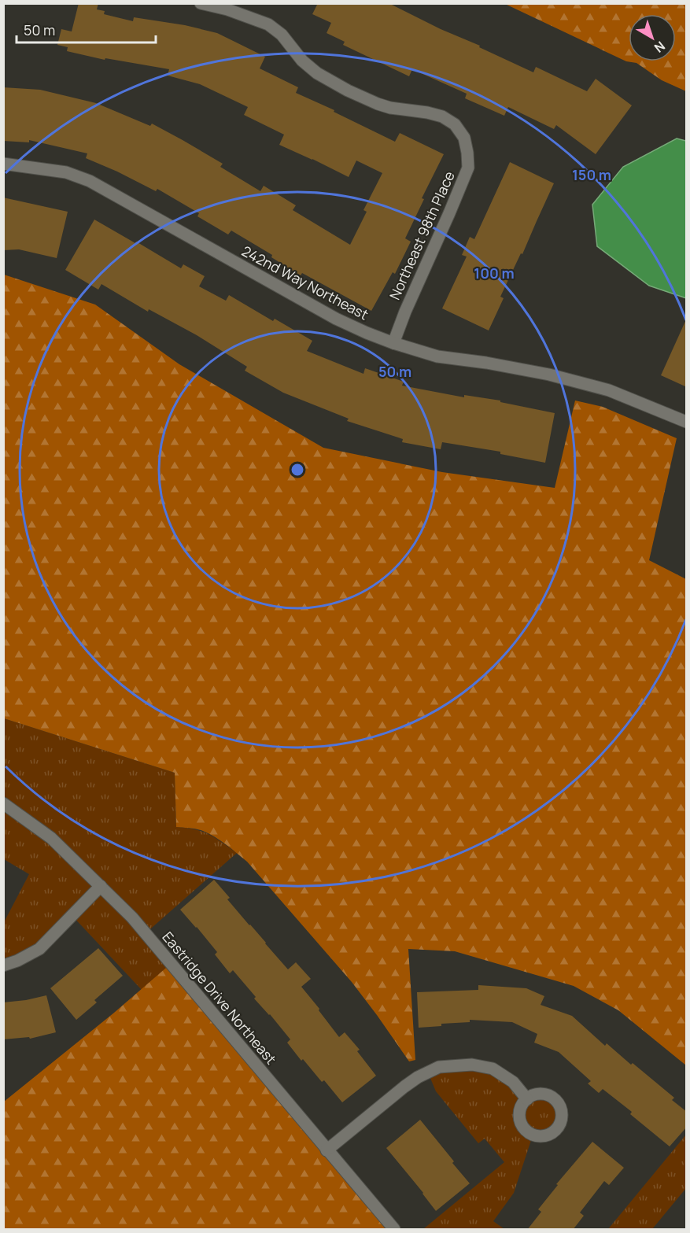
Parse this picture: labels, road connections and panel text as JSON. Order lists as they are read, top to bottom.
{
  "streets": {
    "street": ["Northeast 98th Place", "242nd Way Northeast", "Eastridge Drive Northeast"]
  },
  "crossings": [
    ["Northeast 98th Place", "242nd Way Northeast"]
  ],
  "scale_bar": "50 m",
  "north": "bottom right",
  "rings": ["150 m", "100 m", "50 m"]
}
